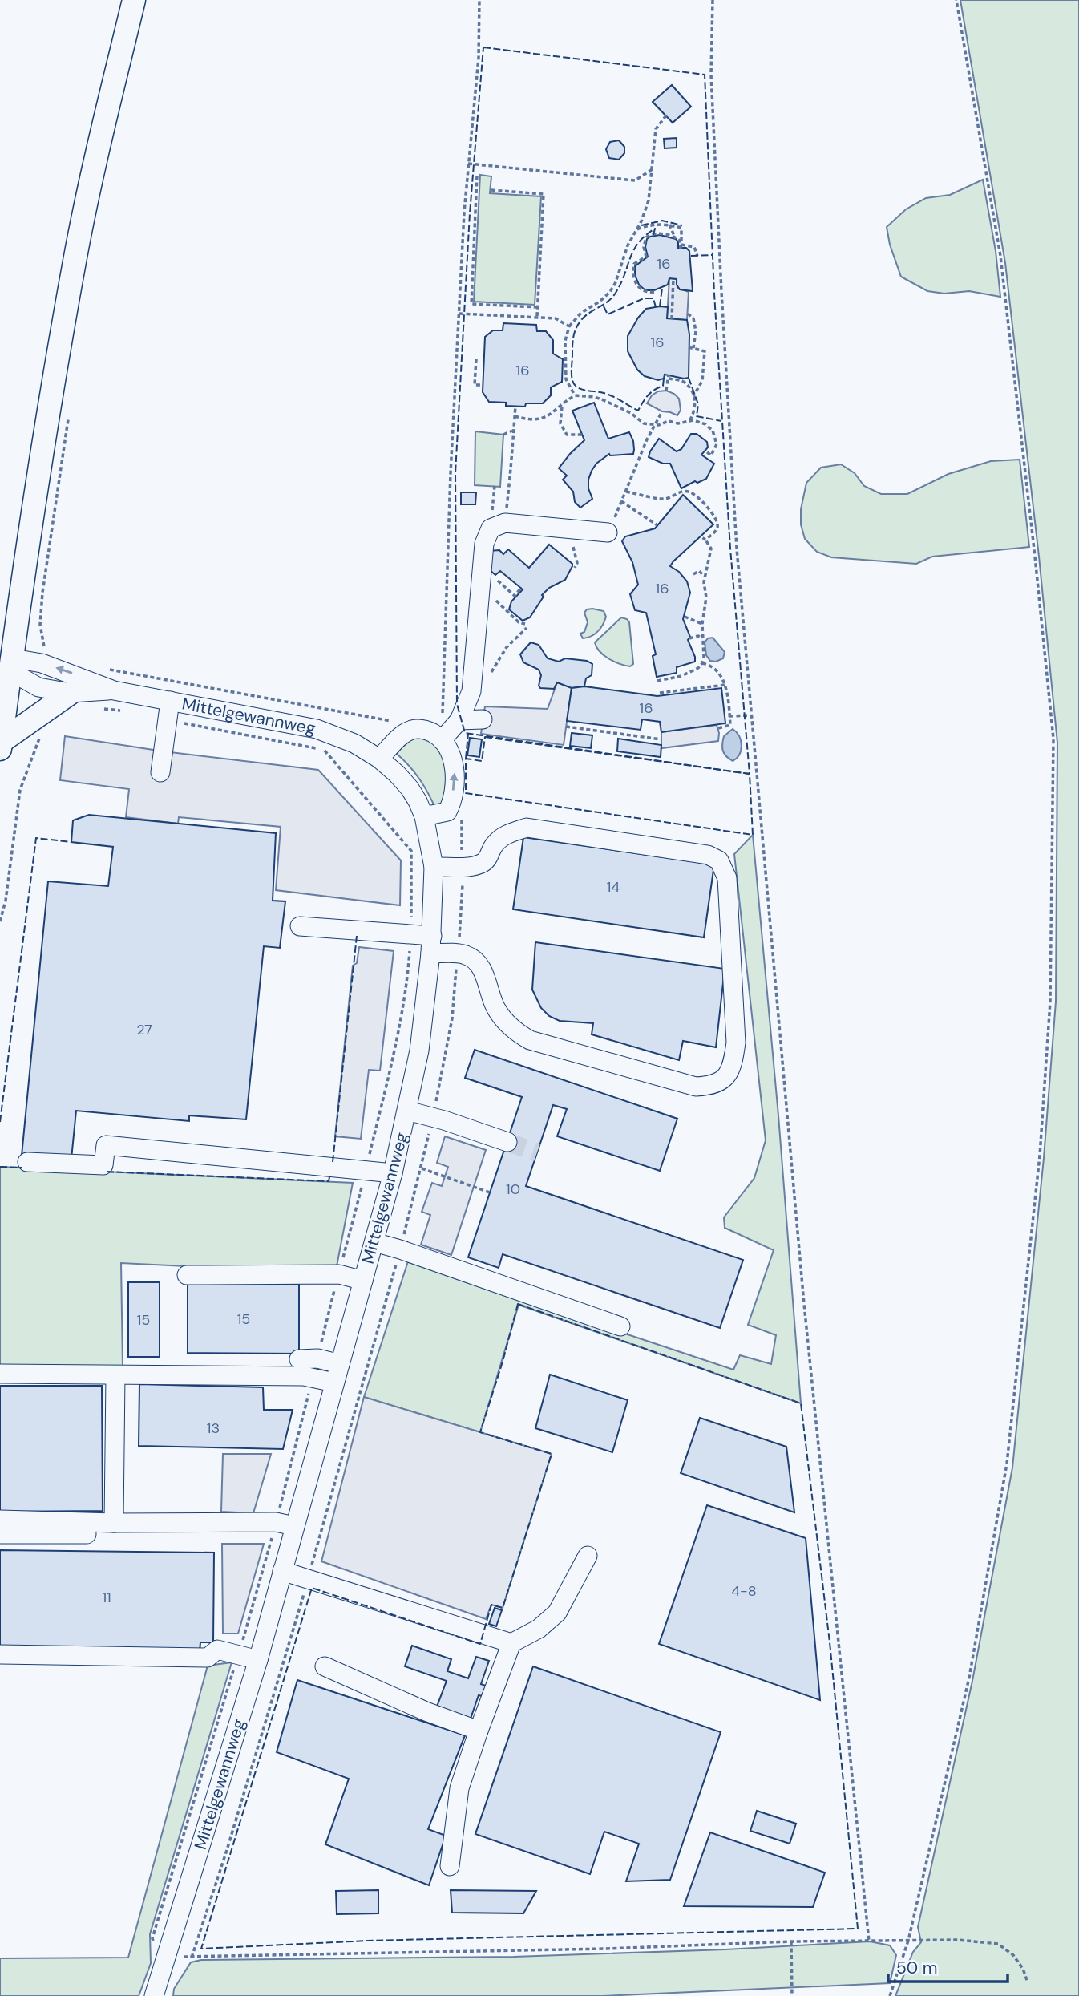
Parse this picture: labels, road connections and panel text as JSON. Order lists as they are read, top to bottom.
{
  "streets": {
    "street": ["Mittelgewannweg"]
  },
  "house_numbers": [
    "16",
    "16",
    "16",
    "16",
    "16",
    "14",
    "27",
    "10",
    "15",
    "15",
    "13",
    "4-8",
    "11"
  ],
  "scale_bar": "50 m"
}
